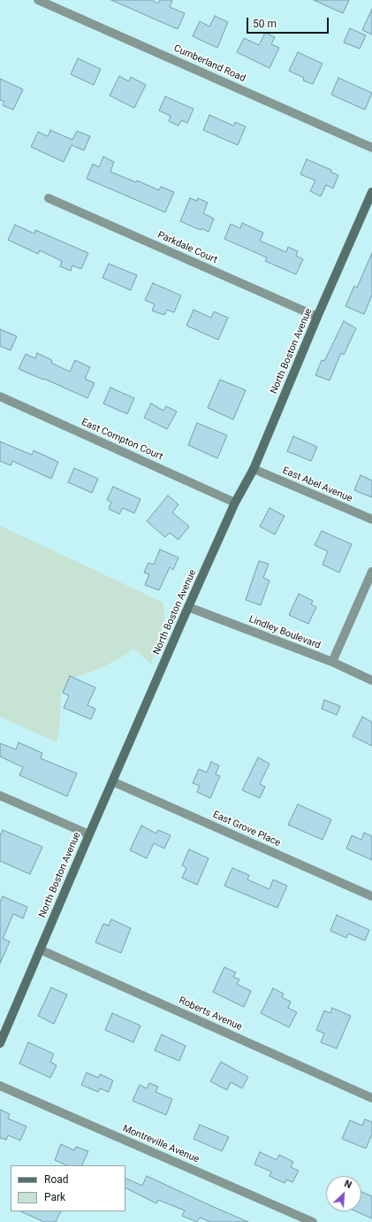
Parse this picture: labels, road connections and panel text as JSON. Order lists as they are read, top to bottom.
{
  "streets": {
    "street": [
      "Cumberland Road",
      "Parkdale Court",
      "North Boston Avenue",
      "East Compton Court",
      "East Abel Avenue",
      "Lindley Boulevard",
      "East Grove Place",
      "Roberts Avenue",
      "Montreville Avenue"
    ]
  },
  "crossings": [
    ["Parkdale Court", "North Boston Avenue"],
    ["North Boston Avenue", "East Compton Court"],
    ["North Boston Avenue", "East Abel Avenue"],
    ["North Boston Avenue", "Lindley Boulevard"],
    ["North Boston Avenue", "East Grove Place"],
    ["North Boston Avenue", "Roberts Avenue"]
  ],
  "legend": ["Road", "Park"],
  "scale_bar": "50 m",
  "north": "top right"
}
